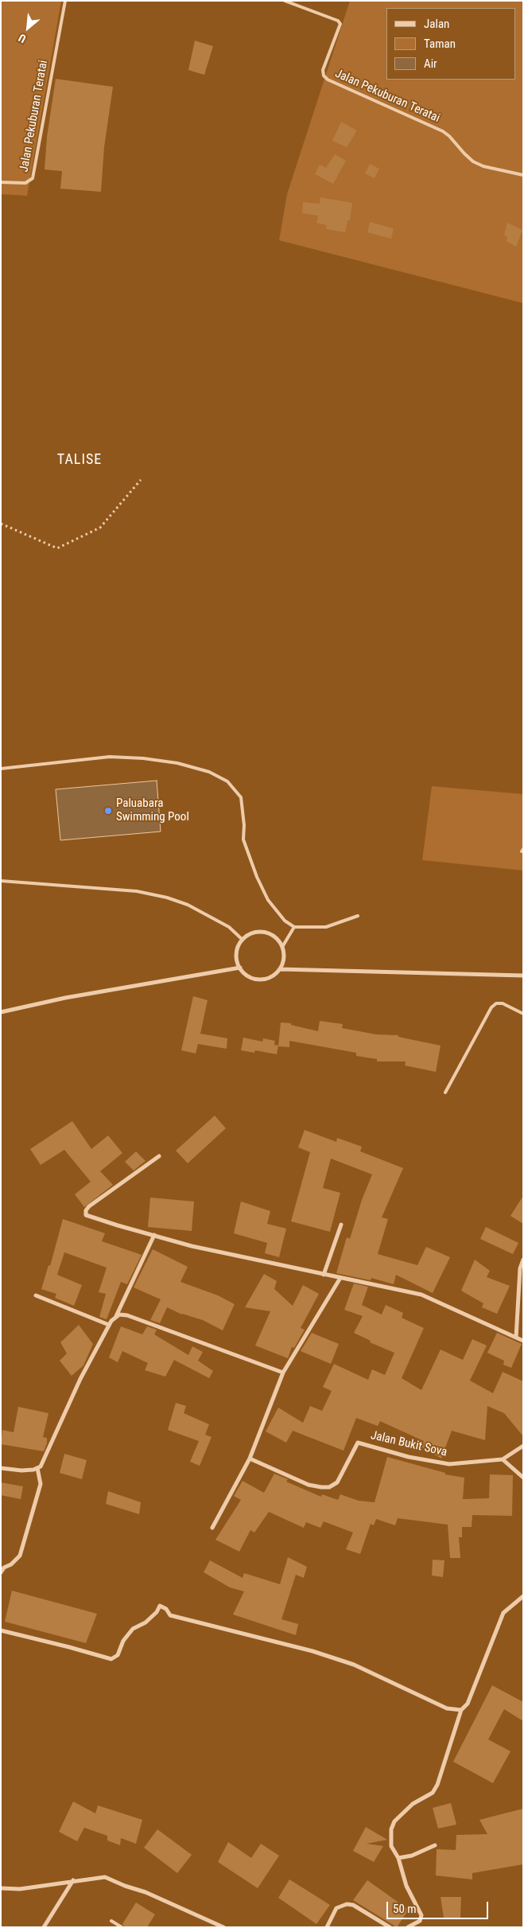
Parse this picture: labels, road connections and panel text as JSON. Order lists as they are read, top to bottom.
{
  "streets": {
    "street": ["Jalan Bukit Sova"],
    "lane": ["Jalan Pekuburan Teratai"]
  },
  "districts": ["TALISE"],
  "places": ["Paluabara Swimming Pool"],
  "legend": ["Jalan", "Taman", "Air"],
  "scale_bar": "50 m",
  "north": "bottom left"
}
